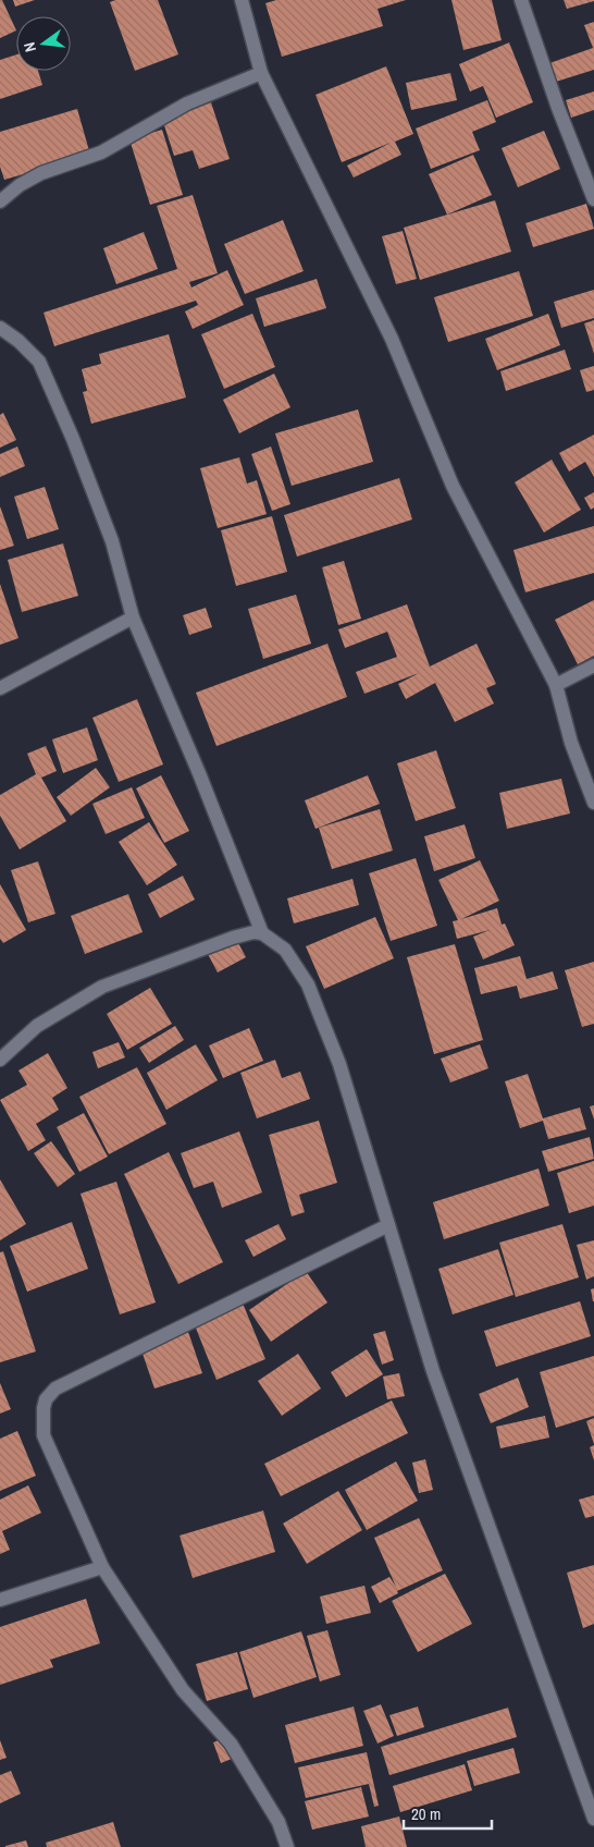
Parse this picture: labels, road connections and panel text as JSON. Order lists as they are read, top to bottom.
{
  "scale_bar": "20 m",
  "north": "left"
}
